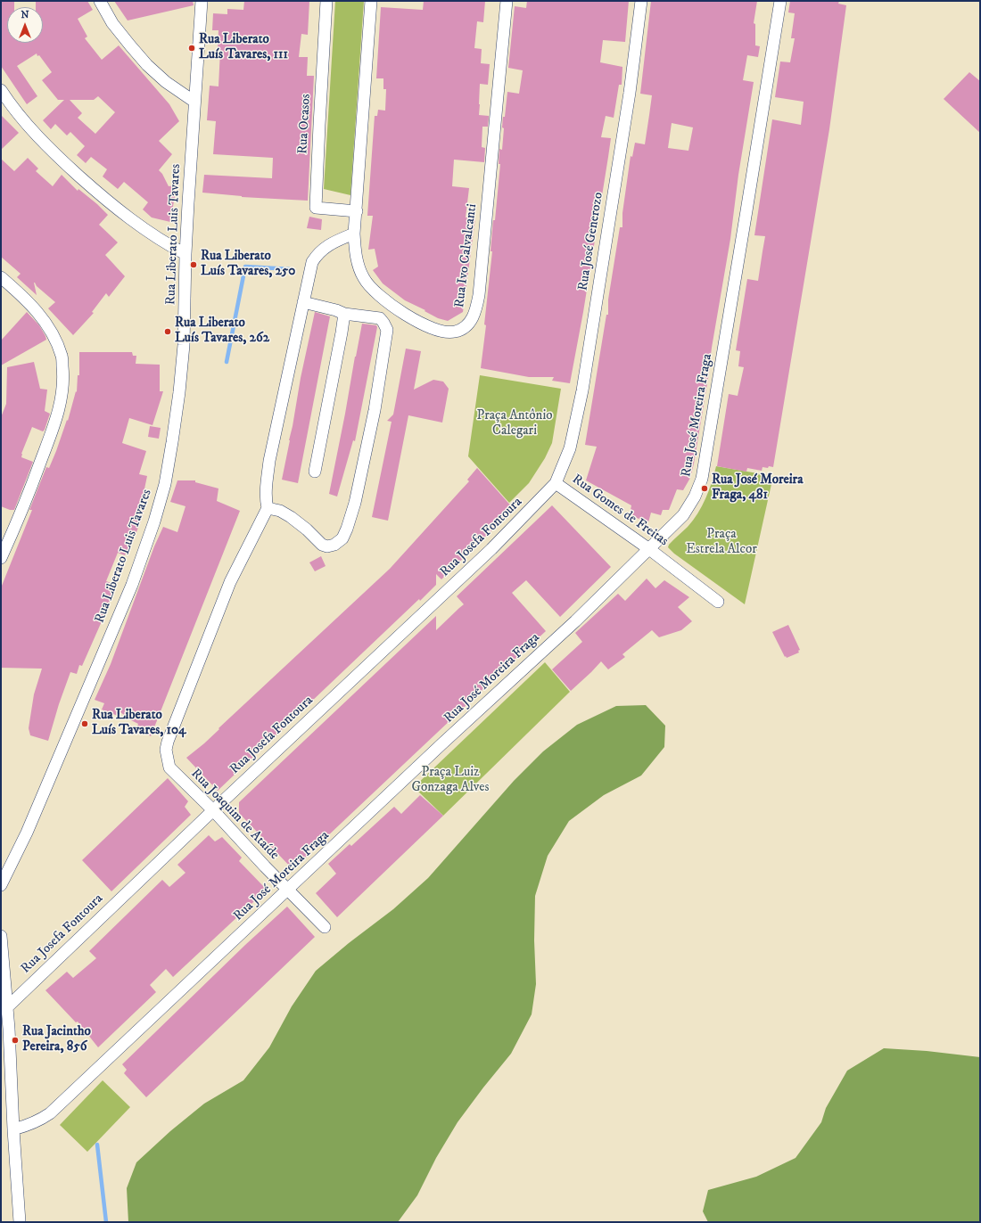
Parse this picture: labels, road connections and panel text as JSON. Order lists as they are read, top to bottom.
{
  "streets": {
    "street": [
      "Rua Ocasos",
      "Rua Liberato Luis Tavares",
      "Rua José Generozo",
      "Rua Ivo Calvalcanti",
      "Rua José Moreira Fraga",
      "Rua Gomes de Freitas",
      "Rua Josefa Fontoura",
      "Rua Joaquim de Ataíde"
    ]
  },
  "crossings": [
    ["Rua Ocasos", "Rua Ivo Calvalcanti"],
    ["Rua José Generozo", "Rua Gomes de Freitas"],
    ["Rua José Generozo", "Rua Josefa Fontoura"],
    ["Rua José Moreira Fraga", "Rua Gomes de Freitas"],
    ["Rua José Moreira Fraga", "Rua Joaquim de Ataíde"],
    ["Rua Gomes de Freitas", "Rua Josefa Fontoura"],
    ["Rua Josefa Fontoura", "Rua Joaquim de Ataíde"]
  ],
  "parks": ["Praça Antônio Calegari", "Praça Estrela Alcor", "Praça Luiz Gonzaga Alves"],
  "places": [
    "Rua Liberato Luís Tavares, 111",
    "Rua Liberato Luís Tavares, 250",
    "Rua Liberato Luís Tavares, 262",
    "Rua José Moreira Fraga, 481",
    "Rua Liberato Luís Tavares, 104",
    "Rua Jacintho Pereira, 856"
  ],
  "north": "top"
}
